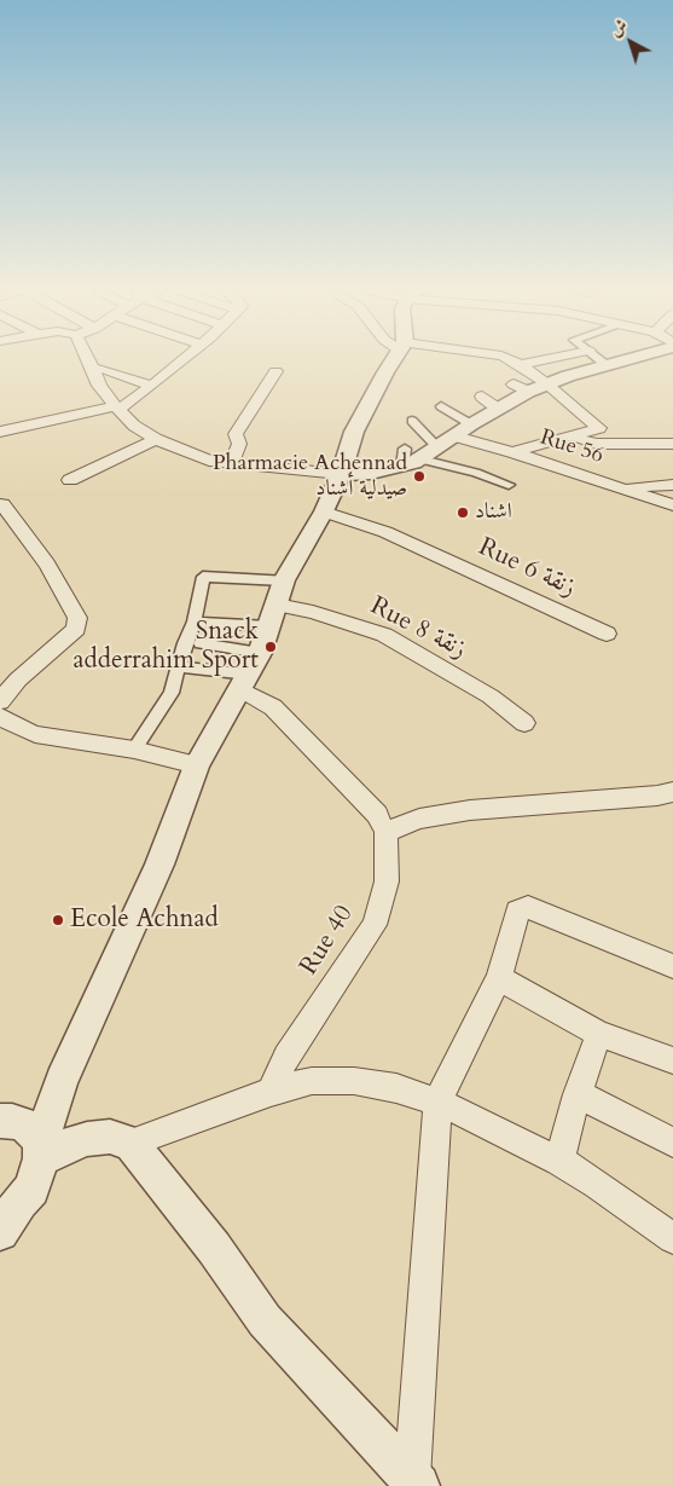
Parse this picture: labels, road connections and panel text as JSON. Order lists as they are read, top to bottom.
{
  "streets": {
    "street": [
      "Rue 56",
      "Rue 6 زنقة",
      "Rue 8 زنقة",
      "Rue 40"
    ]
  },
  "places": [
    "Pharmacie Achennad صيدلية أشناد",
    "اشناد",
    "Snack adderrahim Sport",
    "Ecole Achnad"
  ],
  "north": "top left"
}
